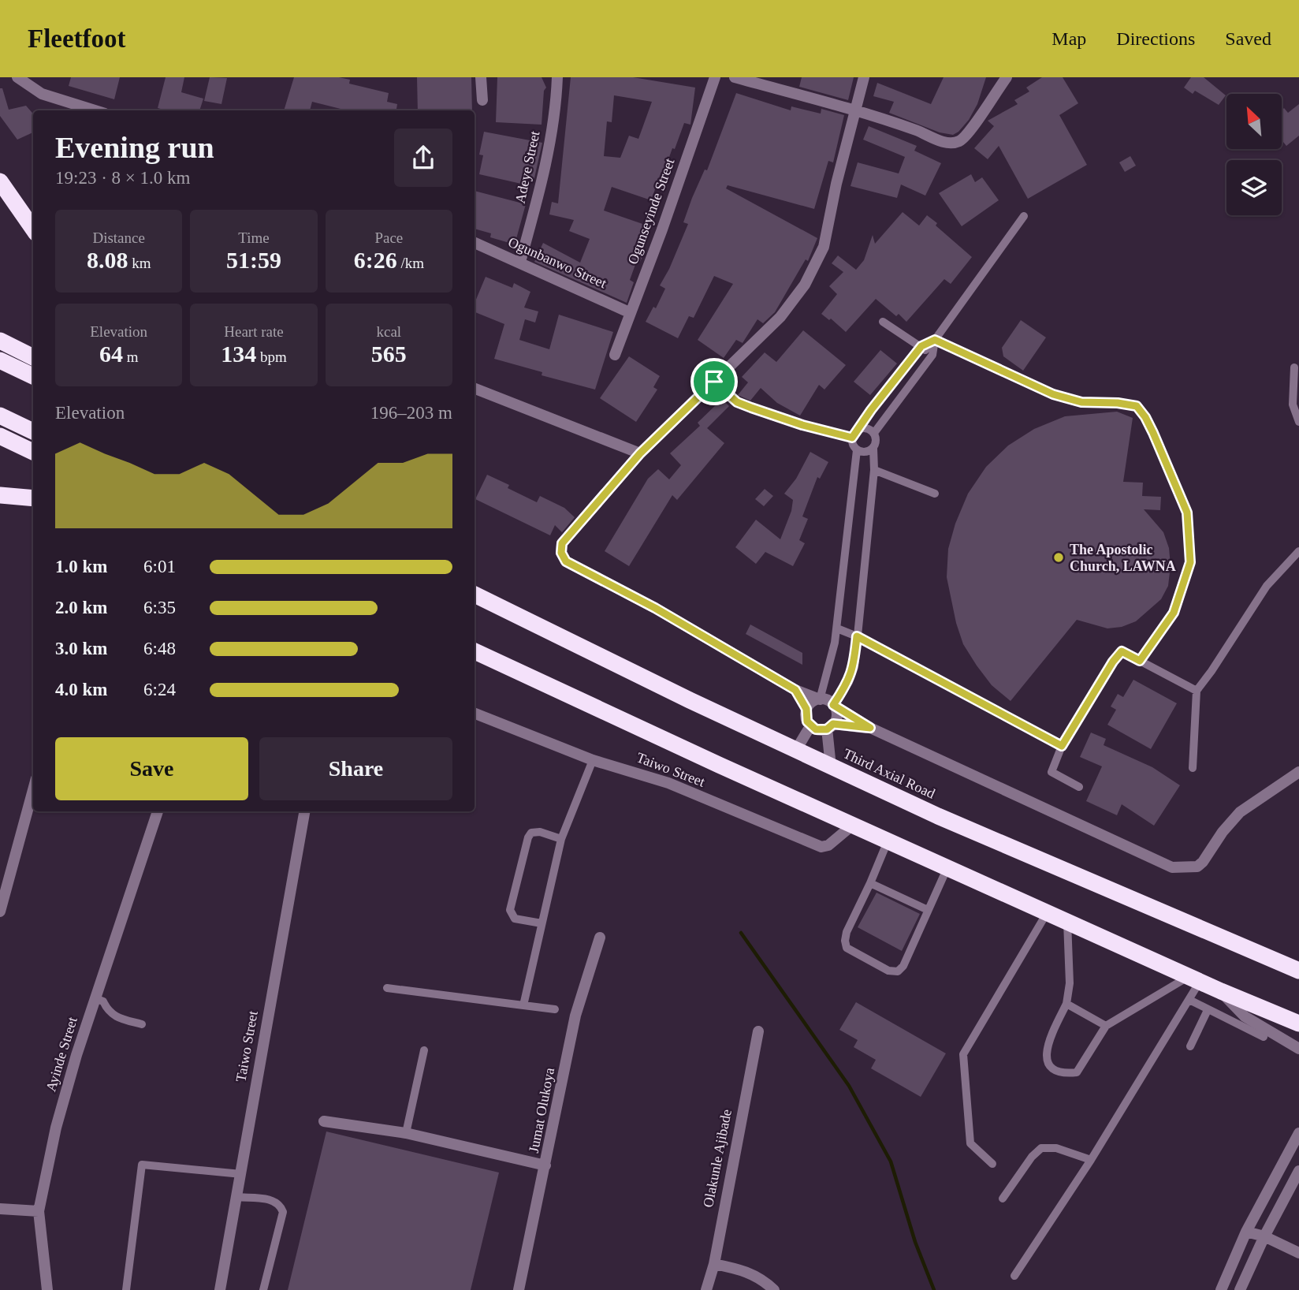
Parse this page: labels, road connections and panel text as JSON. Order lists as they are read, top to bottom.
{
  "streets": {
    "highway": ["Third Axial Road"],
    "street": [
      "Adeye Street",
      "Ogunseyinde Street",
      "Ogunbanwo Street",
      "Taiwo Street",
      "Ayinde Street",
      "Jumat Olukoya",
      "Olakunle Ajibade"
    ]
  },
  "crossings": [
    ["Adeye Street", "Ogunbanwo Street"],
    ["Ogunseyinde Street", "Ogunbanwo Street"]
  ],
  "places": ["The Apostolic Church, LAWNA"],
  "north": "top left",
  "page": {
    "header": "Fleetfoot",
    "nav": ["Map", "Directions", "Saved"],
    "heading": ["Evening run", "19:23 · 8 × 1.0 km"],
    "stats": [
      ["Distance", "8.08 km"],
      ["Time", "51:59"],
      ["Pace", "6:26 /km"],
      ["Elevation", "64 m"],
      ["Heart rate", "134 bpm"],
      ["kcal", "565"]
    ],
    "chart": ["Elevation", "196–203 m"],
    "list": [
      {
        "name": "1.0 km",
        "note": "6:01"
      },
      {
        "name": "2.0 km",
        "note": "6:35"
      },
      {
        "name": "3.0 km",
        "note": "6:48"
      },
      {
        "name": "4.0 km",
        "note": "6:24"
      }
    ],
    "buttons": ["Save", "Share"]
  }
}
